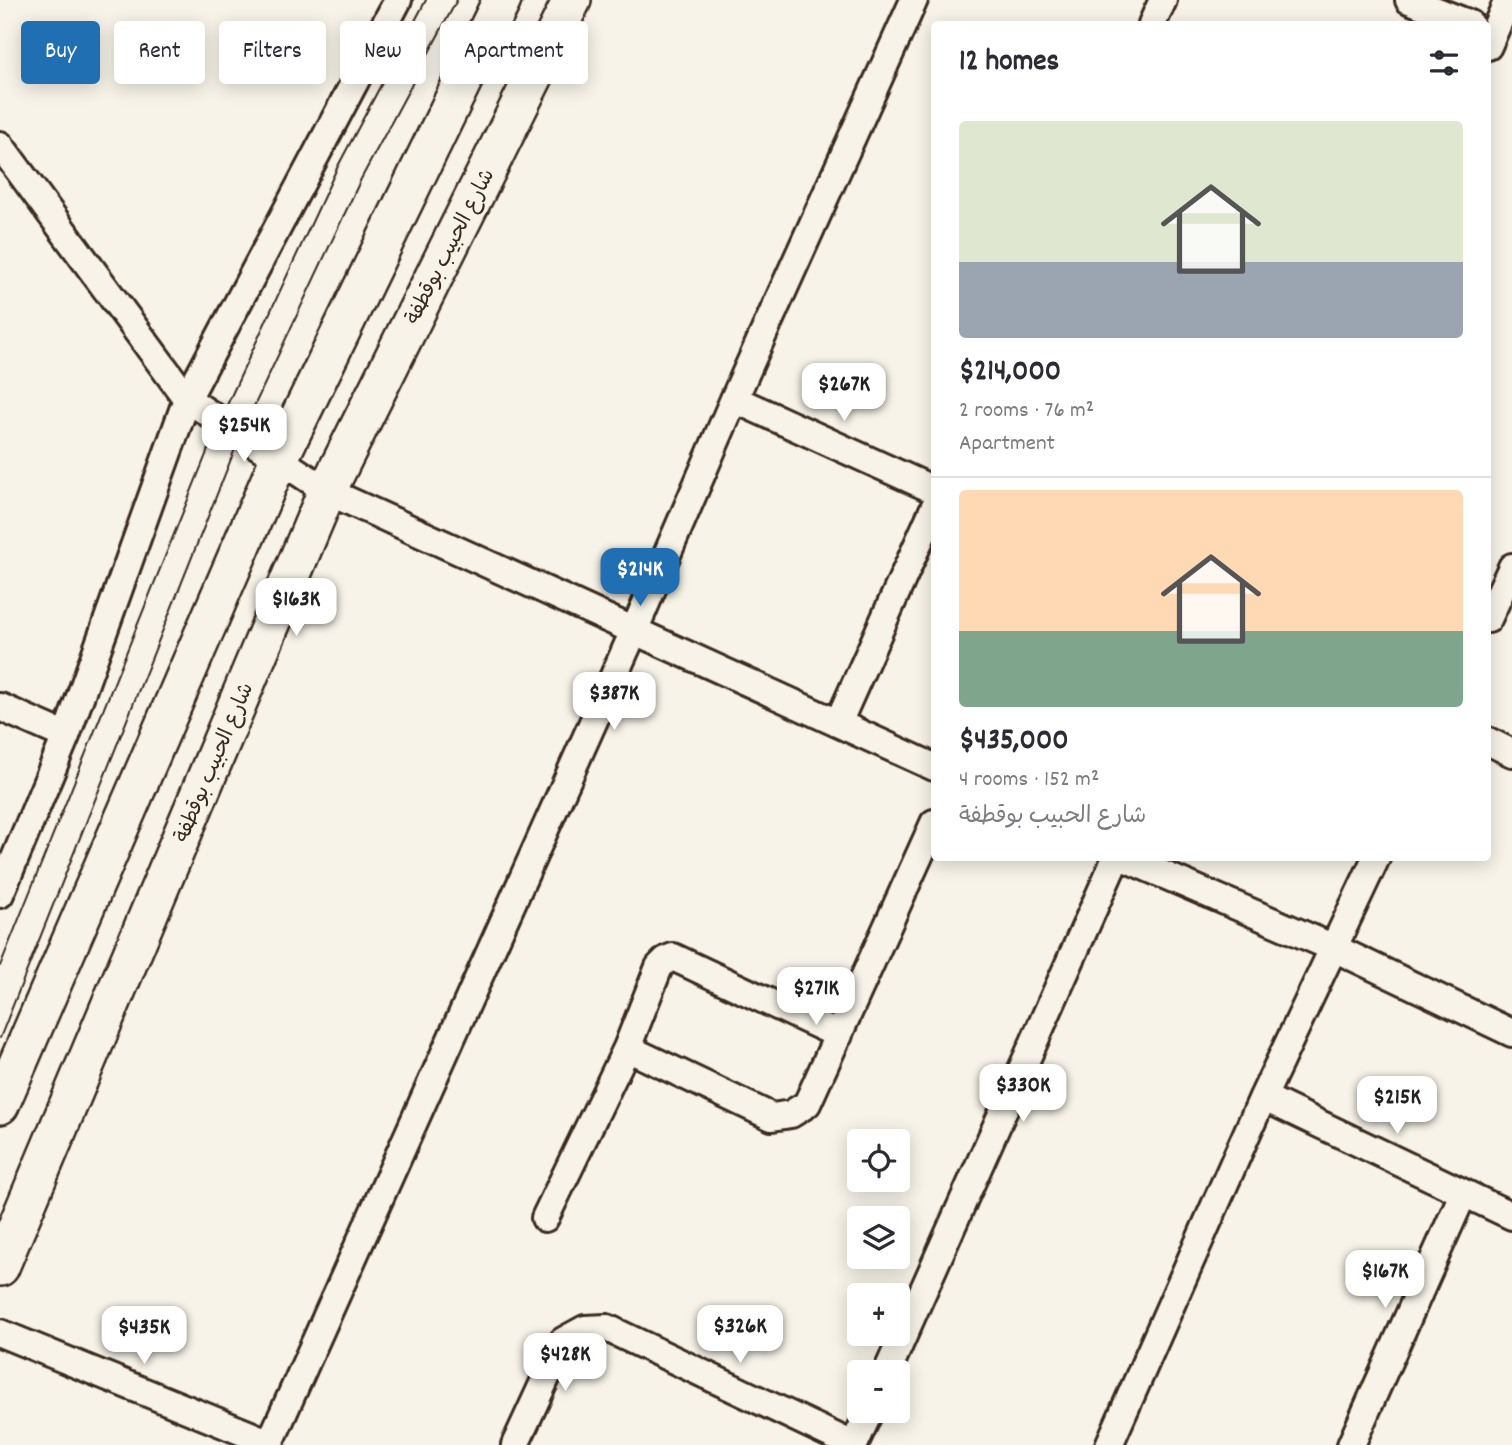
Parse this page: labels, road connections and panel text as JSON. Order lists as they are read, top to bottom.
{
  "streets": {
    "main road": ["شارع الحبيب بوقطفة"]
  },
  "page": {
    "chip": [
      "Buy",
      "Rent",
      "Filters",
      "New",
      "Apartment"
    ],
    "heading": "12 homes",
    "list": [
      {
        "name": "$214,000",
        "note": "2 rooms · 76 m² · Apartment"
      },
      {
        "name": "$435,000",
        "note": "4 rooms · 152 m² · شارع الحبيب بوقطفة"
      }
    ],
    "price": [
      "$267K",
      "$254K",
      "$214K",
      "$163K",
      "$387K",
      "$271K",
      "$330K",
      "$215K",
      "$167K",
      "$326K",
      "$435K",
      "$428K"
    ],
    "map_buttons": ["+", "−"]
  }
}
